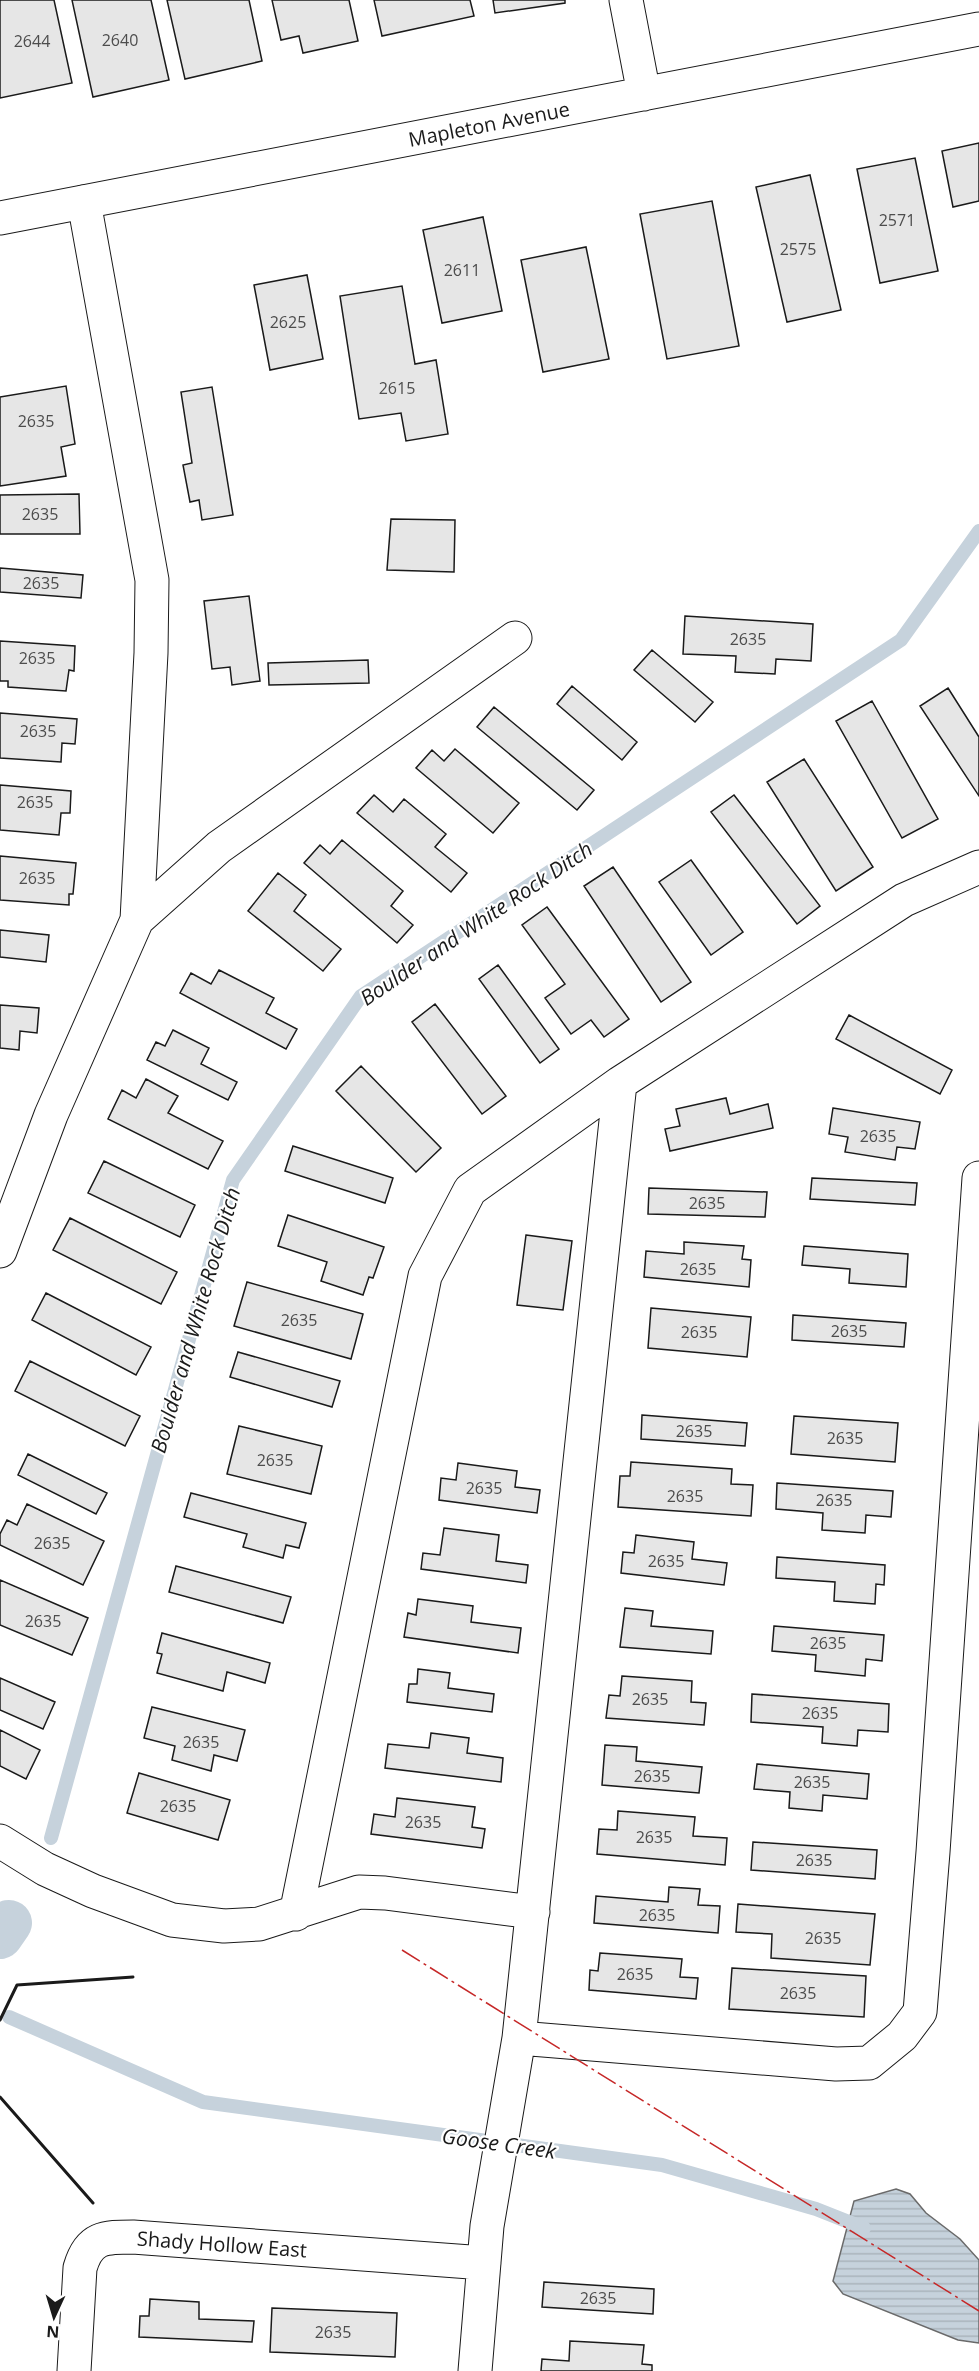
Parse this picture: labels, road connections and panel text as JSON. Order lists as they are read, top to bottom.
{
  "streets": {
    "street": ["Mapleton Avenue", "Shady Hollow East"]
  },
  "water": ["Boulder and White Rock Ditch", "Goose Creek"],
  "house_numbers": [
    "2640",
    "2644",
    "2571",
    "2575",
    "2611",
    "2625",
    "2615",
    "2635",
    "2635",
    "2635",
    "2635",
    "2635",
    "2635",
    "2635",
    "2635",
    "2635",
    "2635",
    "2635",
    "2635",
    "2635",
    "2635",
    "2635",
    "2635",
    "2635",
    "2635",
    "2635",
    "2635",
    "2635",
    "2635",
    "2635",
    "2635",
    "2635",
    "2635",
    "2635",
    "2635",
    "2635",
    "2635",
    "2635",
    "2635",
    "2635",
    "2635",
    "2635",
    "2635",
    "2635",
    "2635",
    "2635"
  ],
  "north": "bottom"
}
